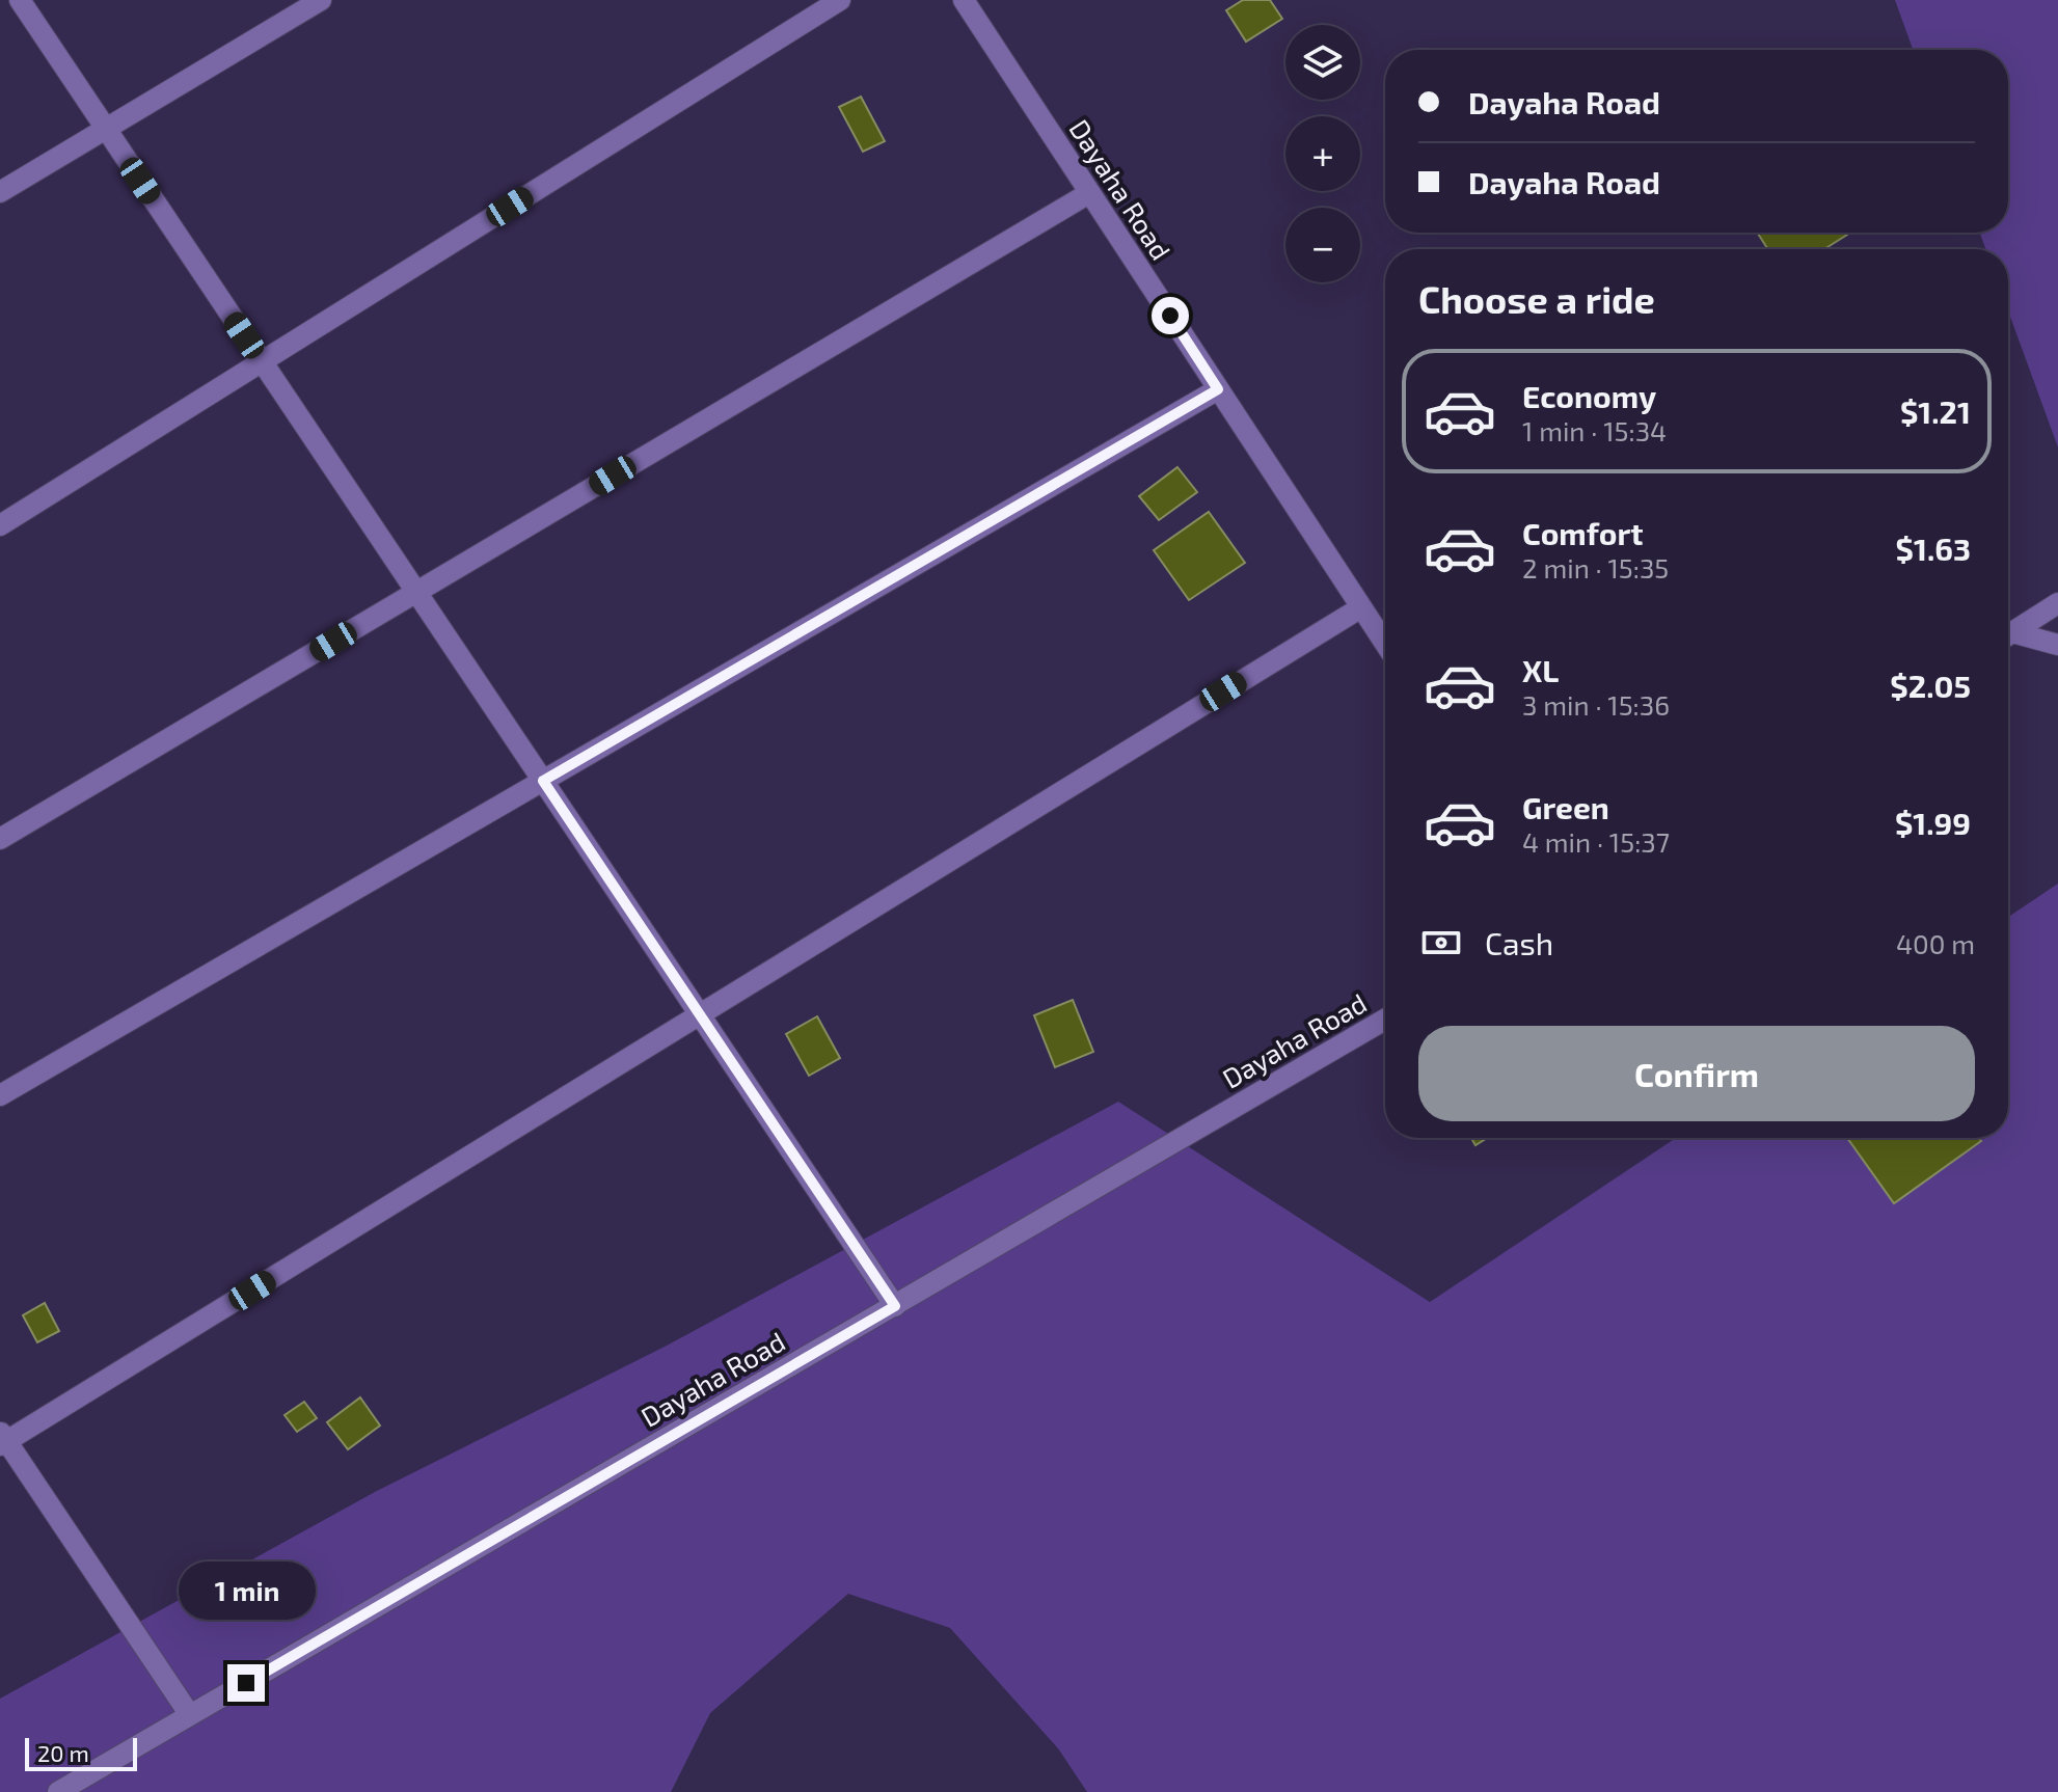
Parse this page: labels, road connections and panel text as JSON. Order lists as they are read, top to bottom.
{
  "streets": {
    "street": ["Dayaha Road"]
  },
  "scale_bar": "20 m",
  "page": {
    "map_buttons": ["+", "−"],
    "banner": ["Dayaha Road", "Dayaha Road"],
    "heading": "Choose a ride",
    "list": [
      {
        "name": "Economy",
        "note": "1 min · 15:34",
        "value": "$1.21"
      },
      {
        "name": "Comfort",
        "note": "2 min · 15:35",
        "value": "$1.63"
      },
      {
        "name": "XL",
        "note": "3 min · 15:36",
        "value": "$2.05"
      },
      {
        "name": "Green",
        "note": "4 min · 15:37",
        "value": "$1.99"
      }
    ],
    "pay": ["Cash", "400 m"],
    "buttons": "Confirm",
    "bubble": "1 min",
    "scale": "20 m"
  }
}
